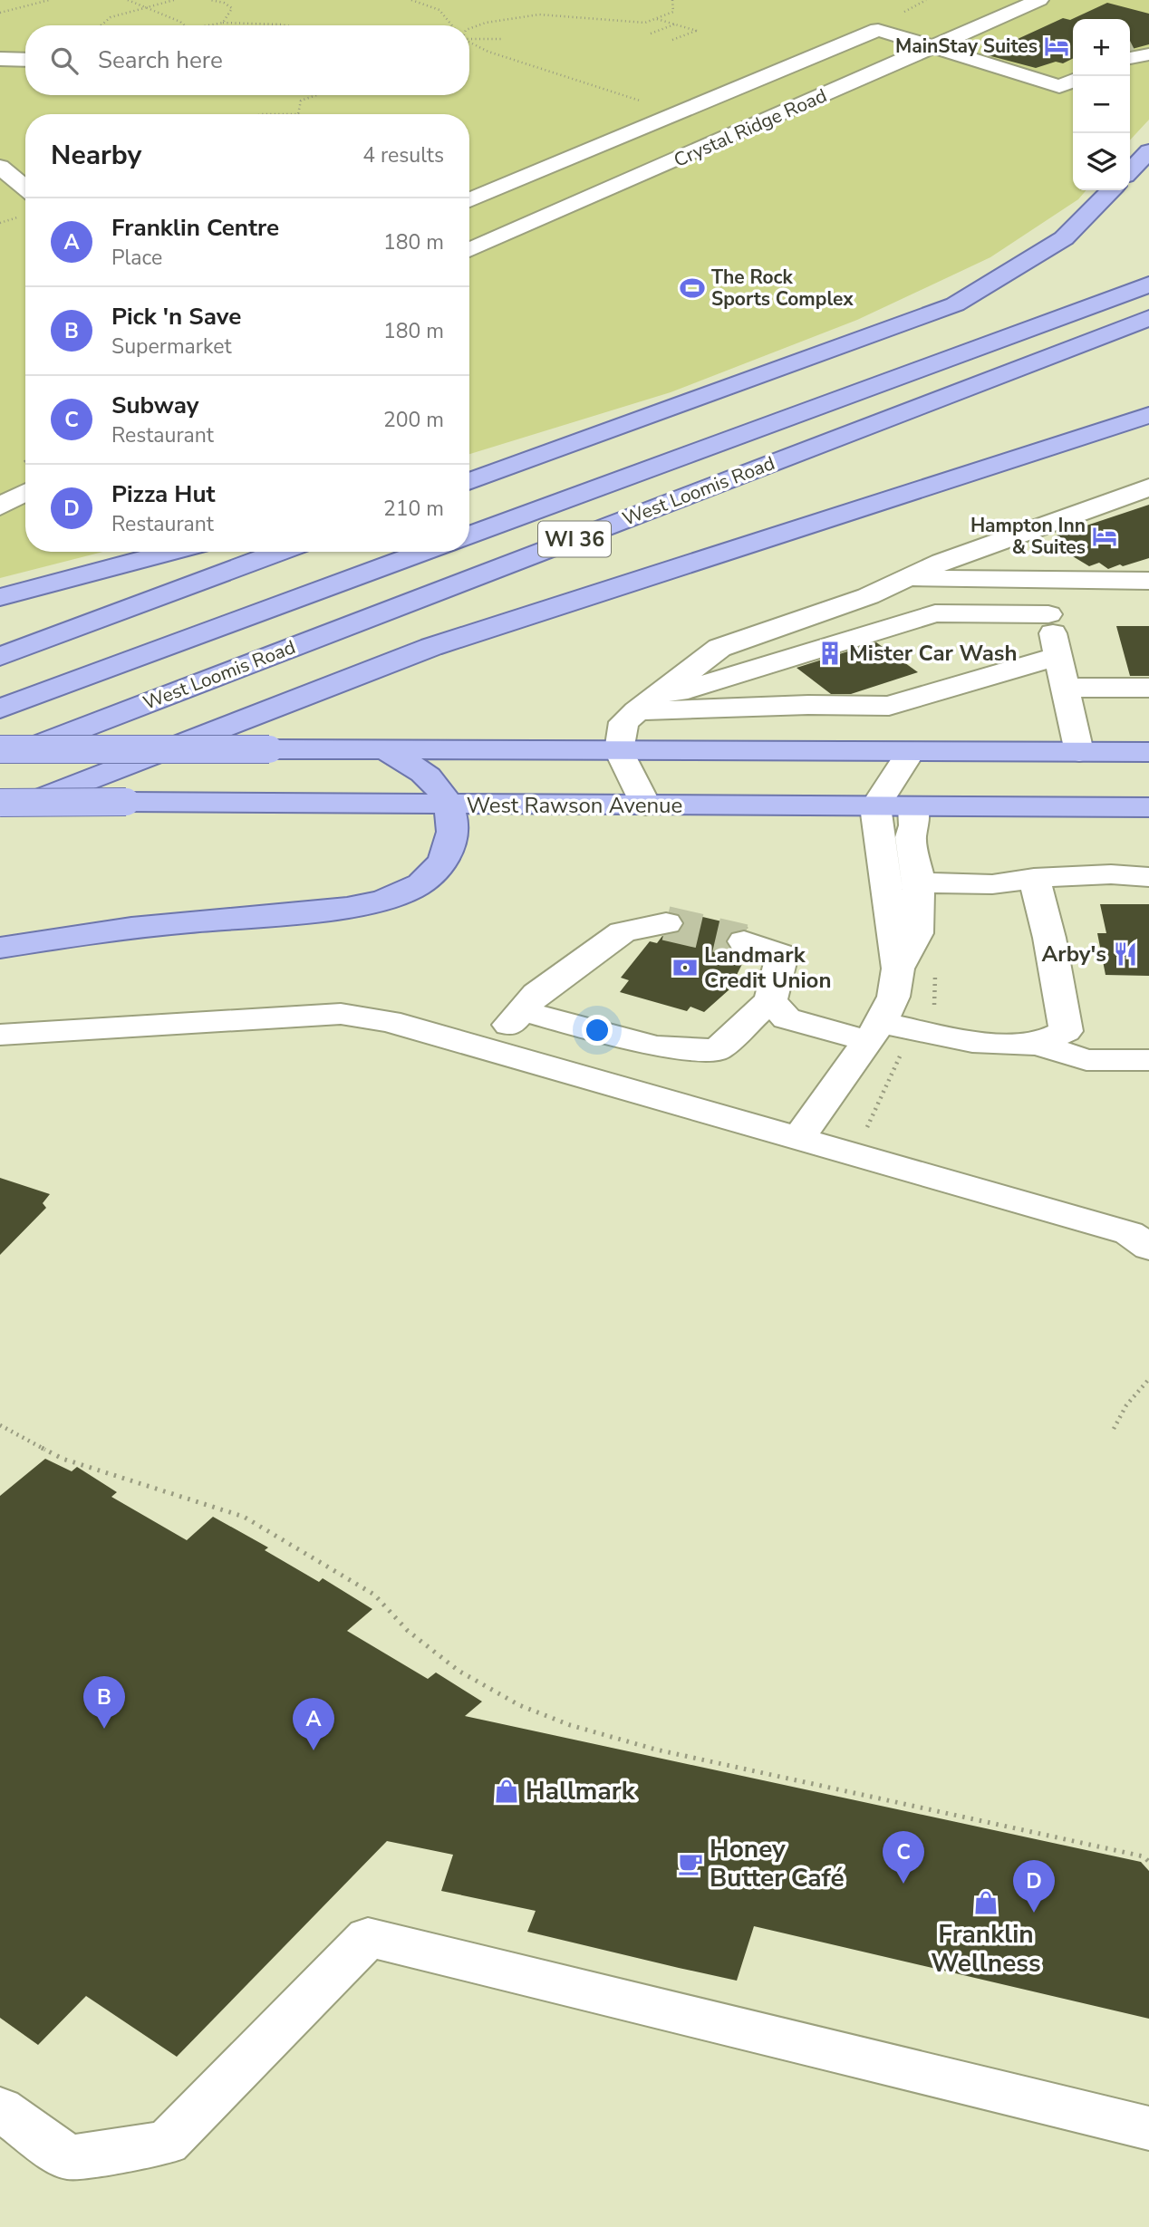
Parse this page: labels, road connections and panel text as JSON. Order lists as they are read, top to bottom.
{
  "streets": {
    "main road": ["West Loomis Road", "WI 36", "West Rawson Avenue"],
    "street": ["Crystal Ridge Road"]
  },
  "places": {
    "hotel": ["MainStay Suites", "Hampton Inn & Suites"],
    "sports": ["The Rock Sports Complex"],
    "building": ["Mister Car Wash"],
    "restaurant": ["Arby's"],
    "bank": ["Landmark Credit Union"],
    "shop": ["Hallmark", "Franklin Wellness"],
    "cafe": ["Honey Butter Café"]
  },
  "page": {
    "map_buttons": ["+", "−"],
    "search": "Search here",
    "heading": ["Nearby", "4 results"],
    "list": [
      {
        "mark": "A",
        "name": "Franklin Centre",
        "note": "Place",
        "value": "180 m"
      },
      {
        "mark": "B",
        "name": "Pick 'n Save",
        "note": "Supermarket",
        "value": "180 m"
      },
      {
        "mark": "C",
        "name": "Subway",
        "note": "Restaurant",
        "value": "200 m"
      },
      {
        "mark": "D",
        "name": "Pizza Hut",
        "note": "Restaurant",
        "value": "210 m"
      }
    ],
    "pins": [
      "B",
      "A",
      "C",
      "D"
    ]
  }
}
